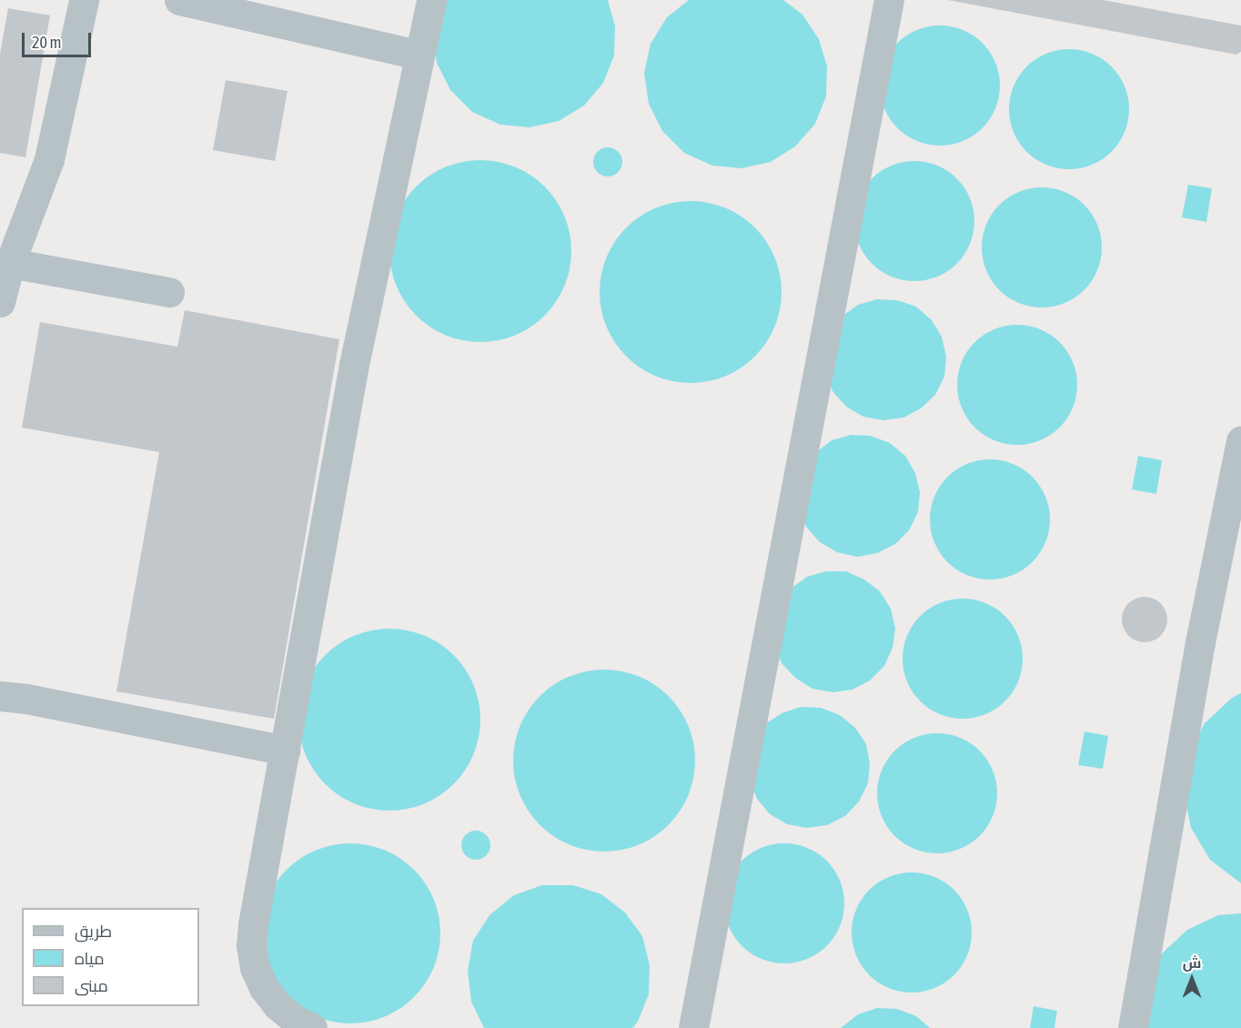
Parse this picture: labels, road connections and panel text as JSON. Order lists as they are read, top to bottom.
{
  "legend": ["طريق", "مياه", "مبنى"],
  "scale_bar": "20 m",
  "north": "top"
}
